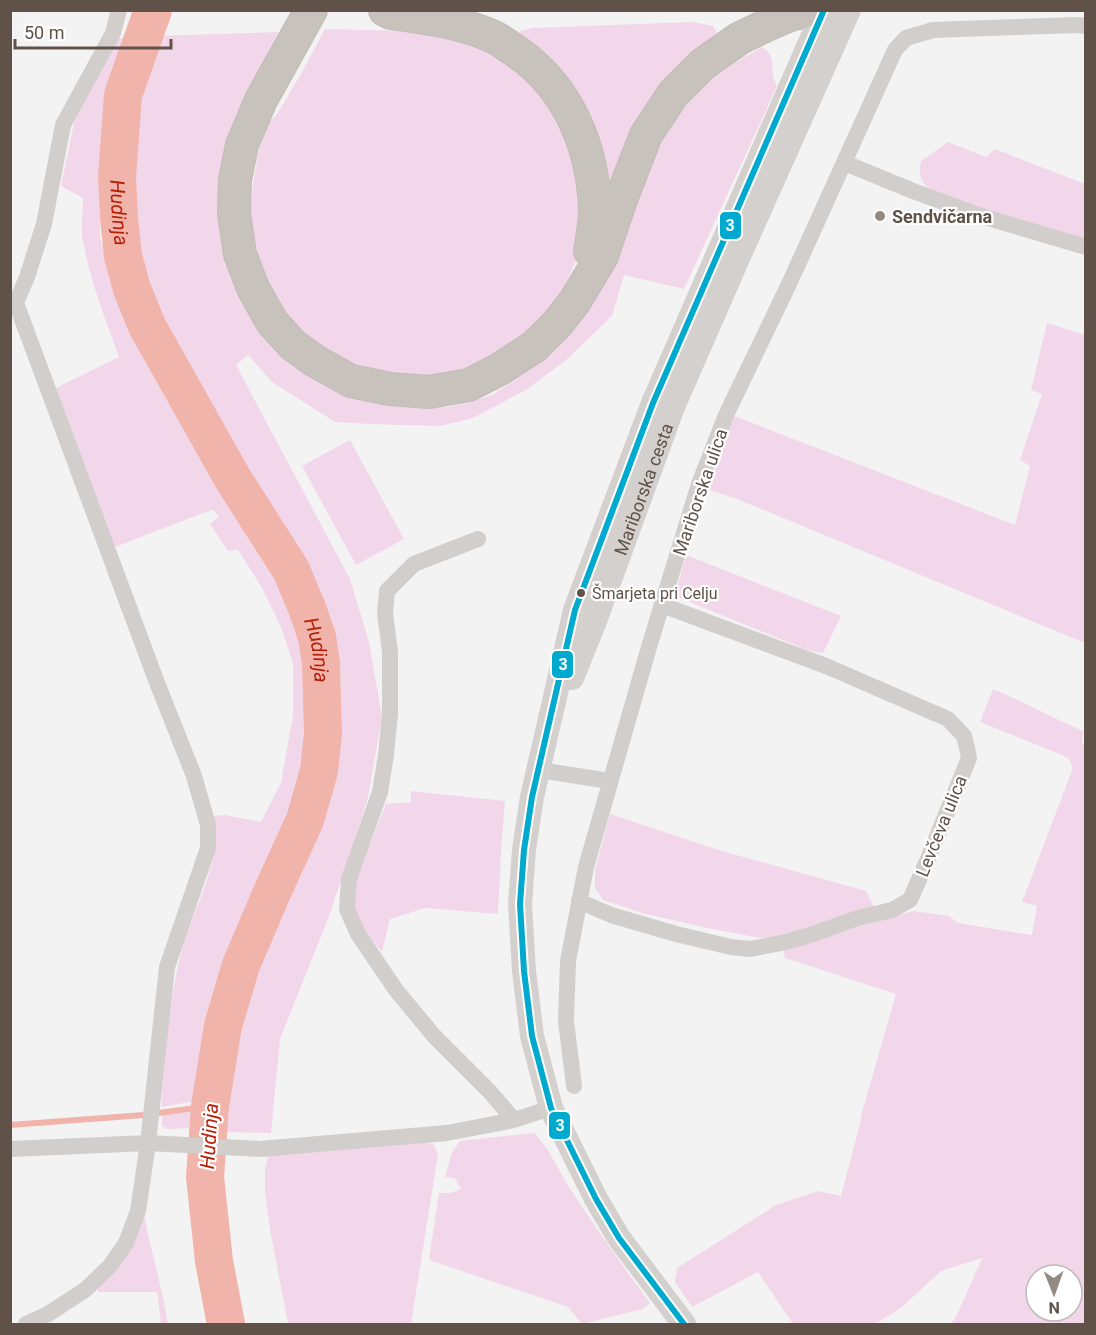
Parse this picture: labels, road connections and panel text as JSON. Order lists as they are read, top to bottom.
{
  "streets": {
    "main road": ["Mariborska cesta"],
    "street": ["Mariborska ulica", "Levčeva ulica"]
  },
  "crossings": [
    ["Mariborska ulica", "Levčeva ulica"]
  ],
  "water": ["Hudinja"],
  "places": ["Sendvičarna", "Šmarjeta pri Celju"],
  "lines": ["transit line 3"],
  "scale_bar": "50 m",
  "north": "bottom"
}
